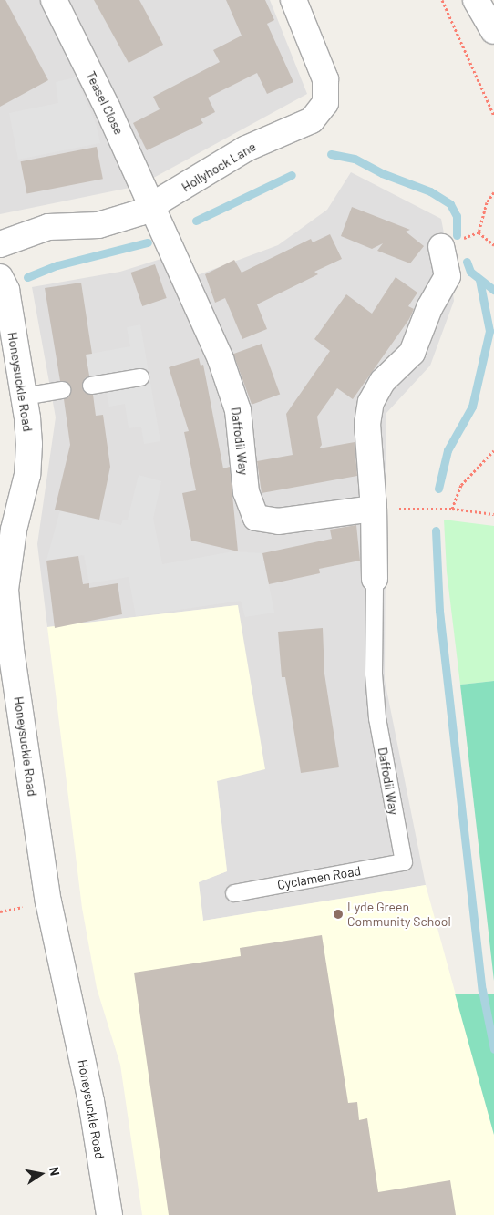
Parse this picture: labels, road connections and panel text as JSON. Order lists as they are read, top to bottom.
{
  "streets": {
    "street": [
      "Teasel Close",
      "Hollyhock Lane",
      "Honeysuckle Road",
      "Daffodil Way"
    ],
    "lane": ["Cyclamen Road"]
  },
  "crossings": [
    ["Teasel Close", "Hollyhock Lane"],
    ["Teasel Close", "Daffodil Way"],
    ["Hollyhock Lane", "Daffodil Way"],
    ["Daffodil Way", "Cyclamen Road"]
  ],
  "places": ["Lyde Green Community School"],
  "north": "right"
}
